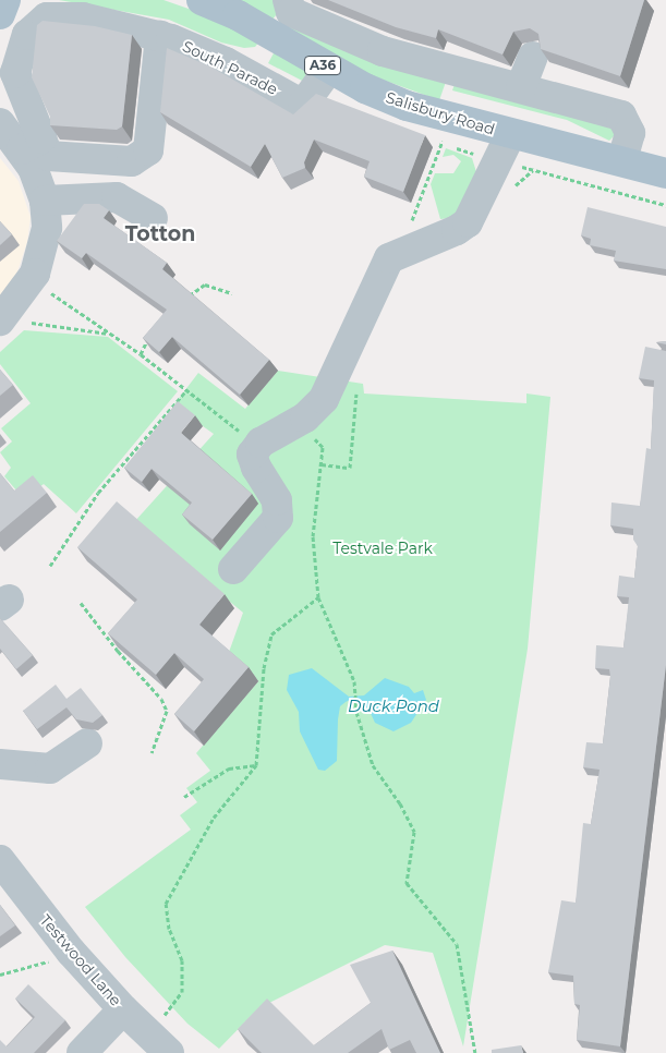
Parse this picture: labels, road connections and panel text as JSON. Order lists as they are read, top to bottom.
{
  "streets": {
    "main road": ["A36", "Salisbury Road"],
    "street": ["South Parade", "Testwood Lane"]
  },
  "crossings": [
    ["South Parade", "Salisbury Road"]
  ],
  "districts": ["Totton"],
  "water": ["Duck Pond"],
  "parks": ["Testvale Park"]
}
